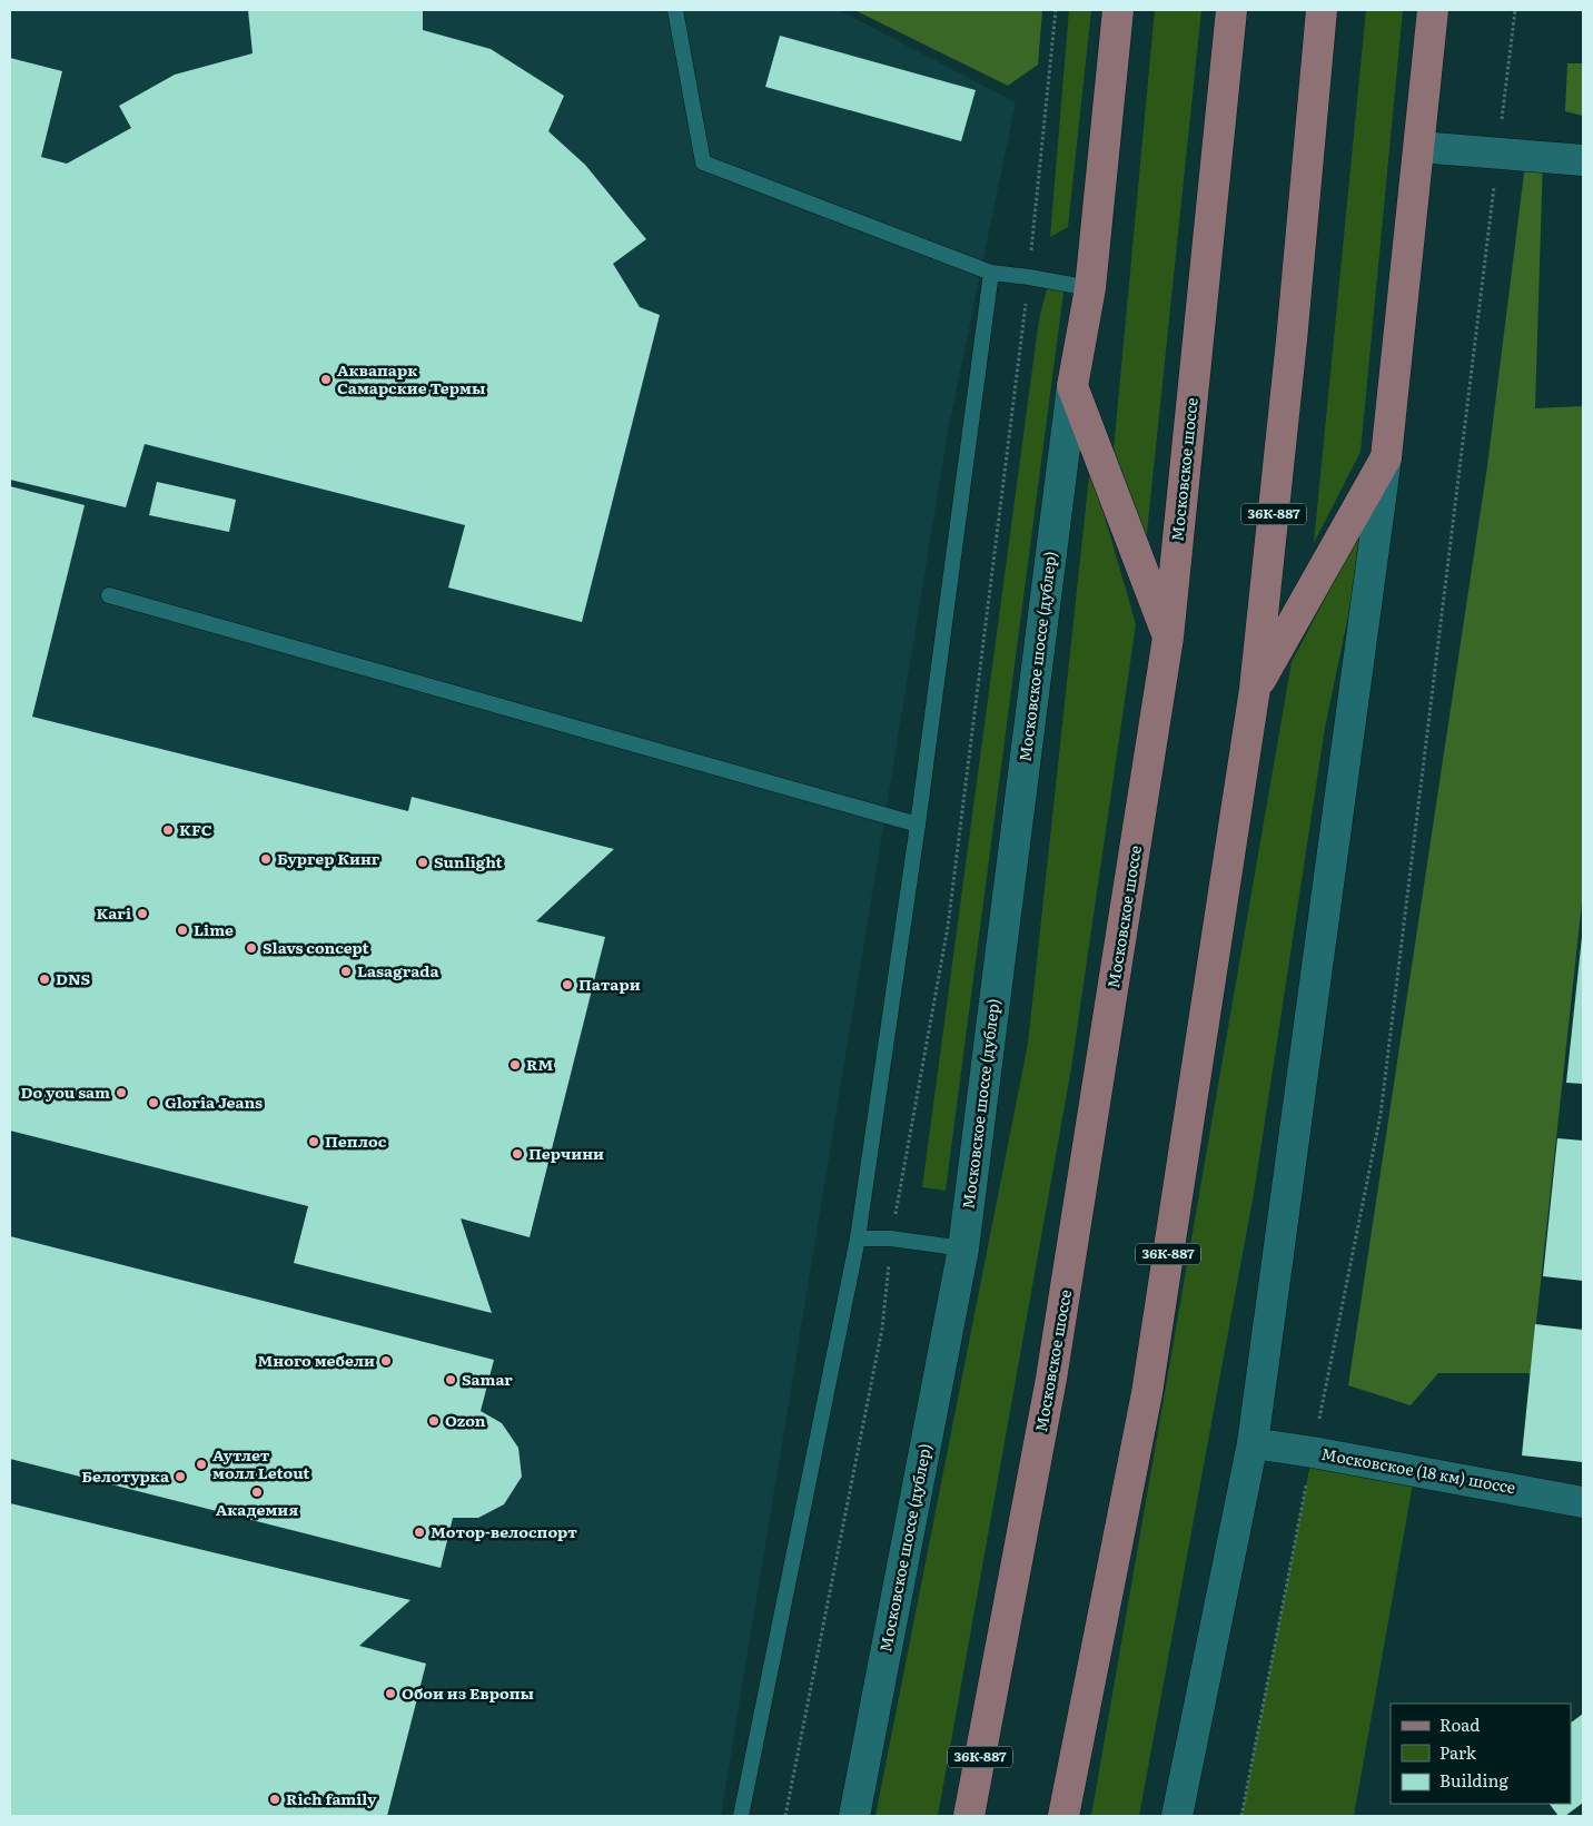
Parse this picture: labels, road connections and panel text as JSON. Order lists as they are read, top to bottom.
{
  "streets": {
    "main road": ["Московское шоссе", "36К-887"],
    "street": ["Московское шоссе (дублер)", "Московское (18 км) шоссе"]
  },
  "places": [
    "Аквапарк Самарские Термы",
    "KFC",
    "Бургер Кинг",
    "Sunlight",
    "Kari",
    "Lime",
    "Slavs concept",
    "Lasagrada",
    "DNS",
    "Патари",
    "RM",
    "Do you sam",
    "Gloria Jeans",
    "Пеплос",
    "Перчини",
    "Много мебели",
    "Samar",
    "Ozon",
    "Аутлет молл Letout",
    "Белотурка",
    "Академия",
    "Мотор-велоспорт",
    "Обои из Европы",
    "Rich family"
  ],
  "legend": ["Road", "Park", "Building"]
}
